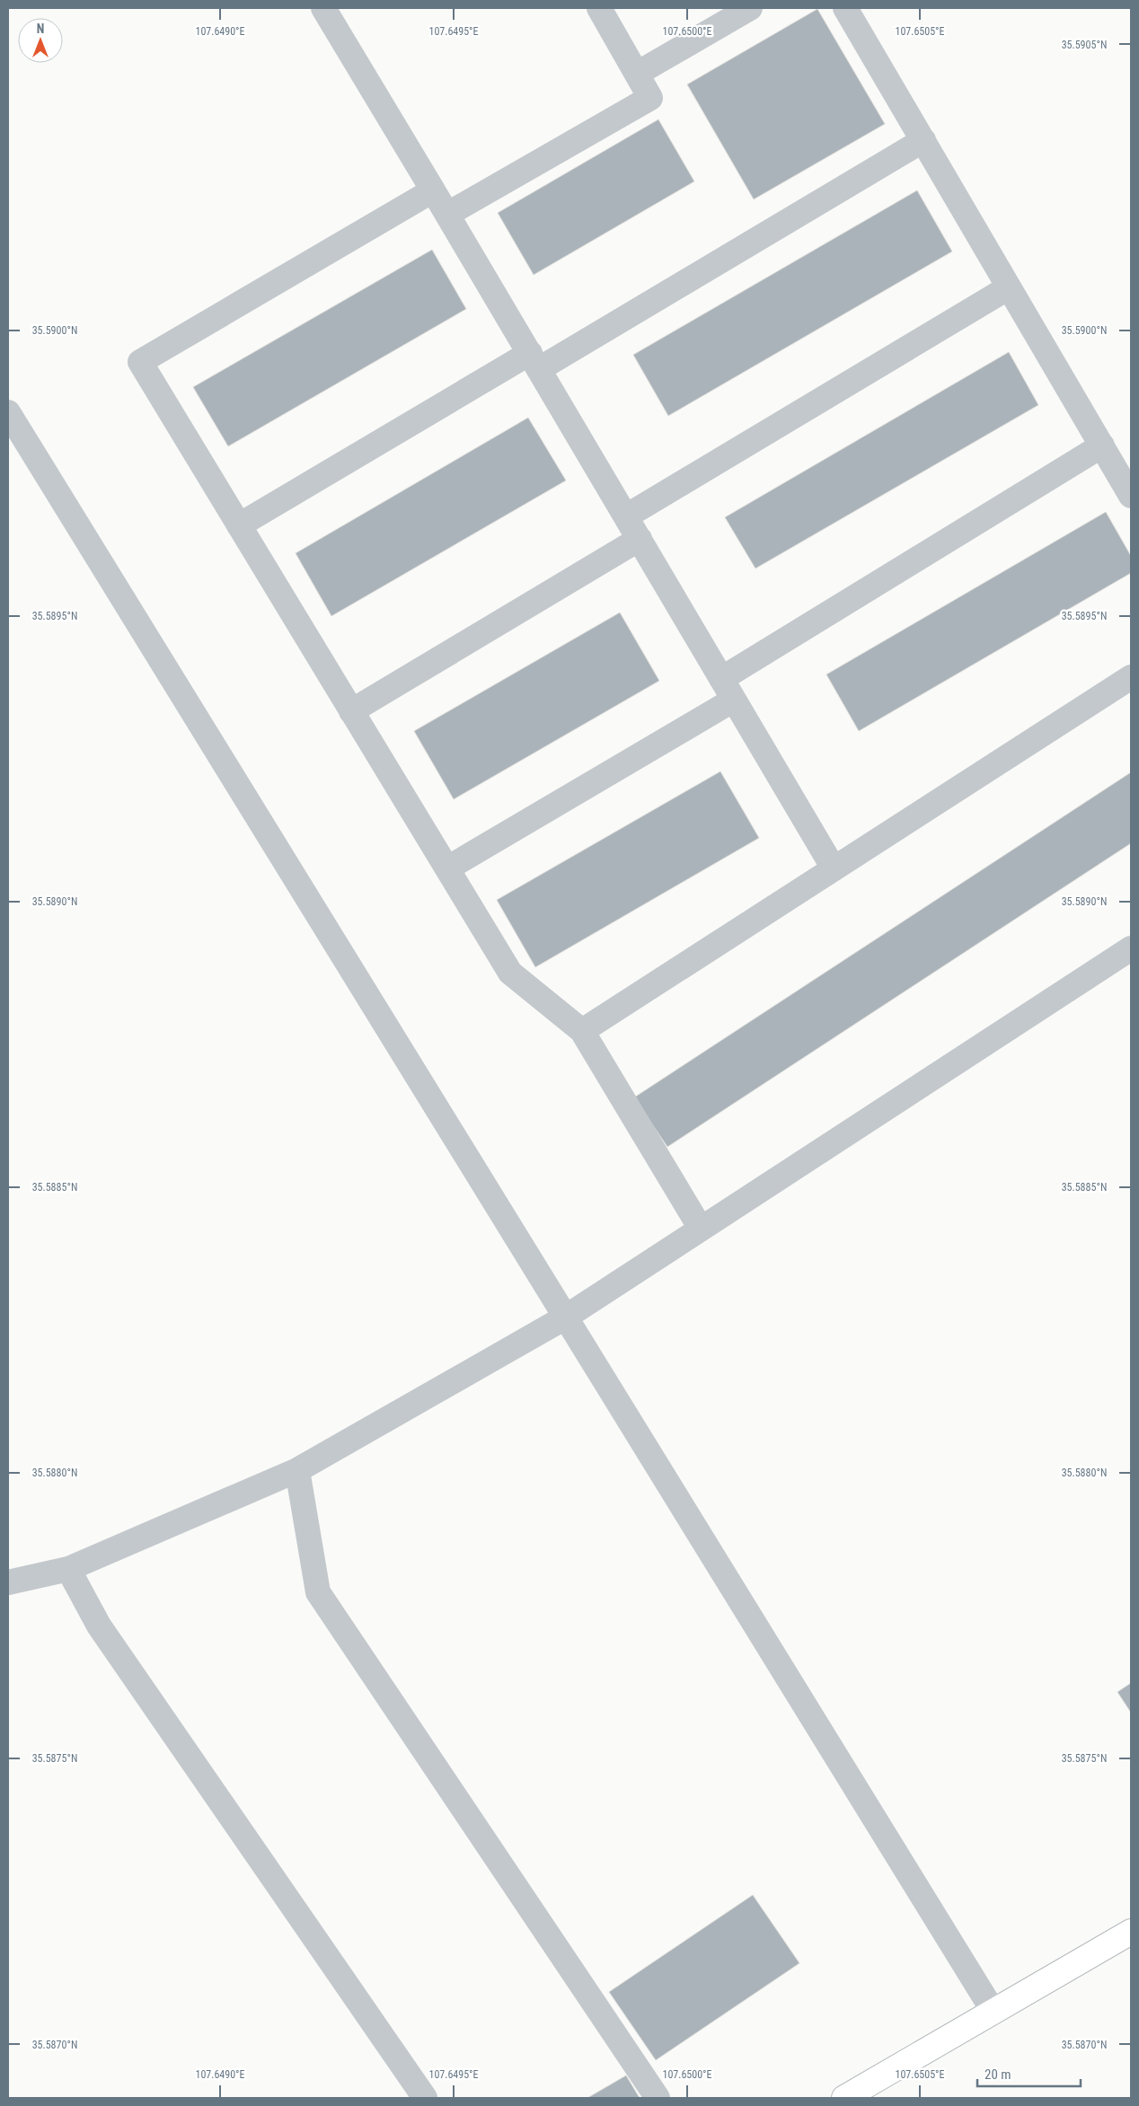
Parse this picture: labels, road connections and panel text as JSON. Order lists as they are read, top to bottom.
{
  "scale_bar": "20 m",
  "north": "top",
  "coordinates": [
    "107.6490°E",
    "107.6495°E",
    "107.6500°E",
    "107.6505°E",
    "35.5905°N",
    "35.5900°N",
    "35.5895°N",
    "35.5890°N",
    "35.5885°N",
    "35.5880°N",
    "35.5875°N",
    "35.5870°N"
  ]
}
